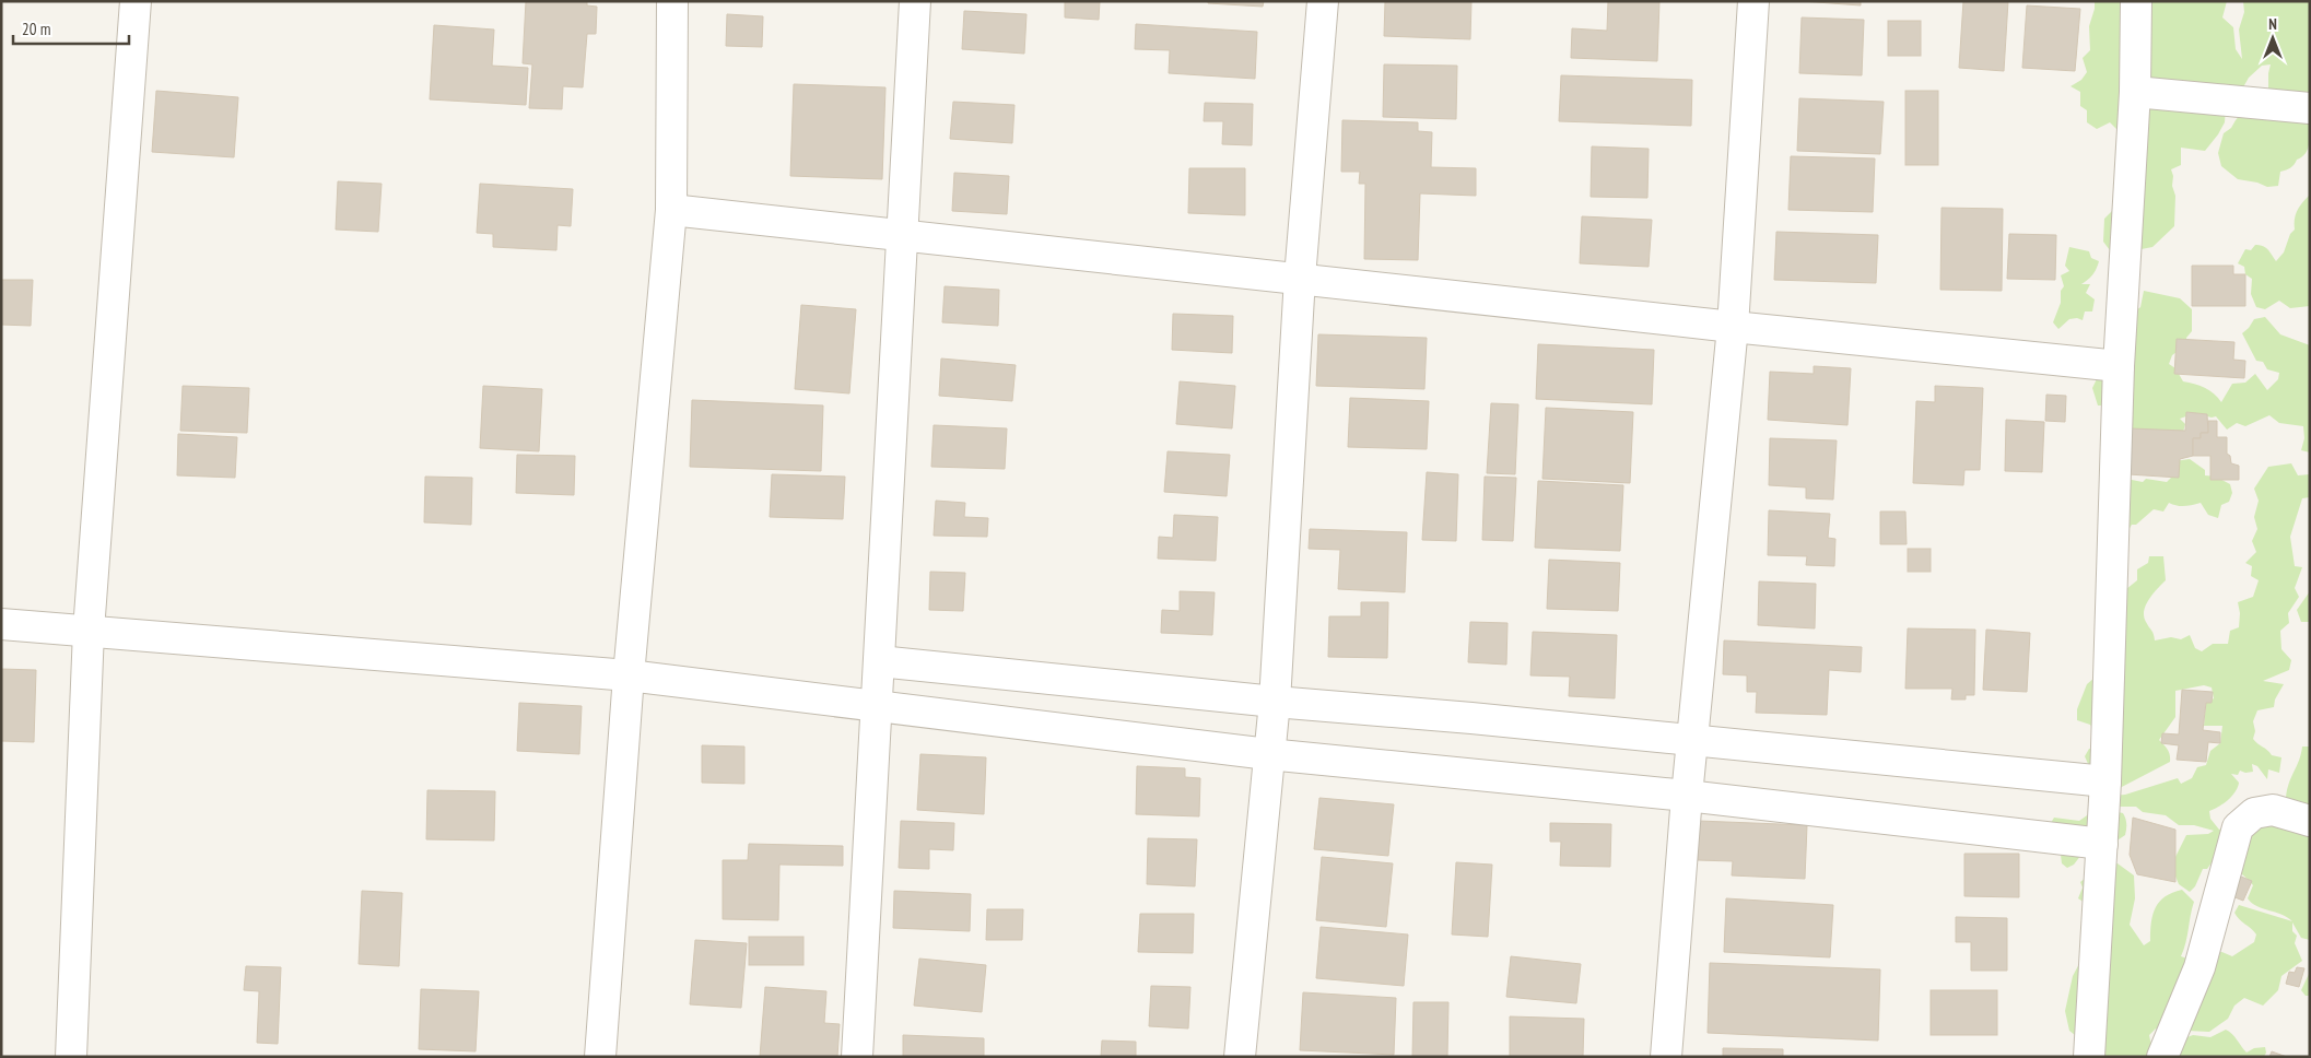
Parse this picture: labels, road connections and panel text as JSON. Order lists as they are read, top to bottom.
{
  "scale_bar": "20 m",
  "north": "top"
}
